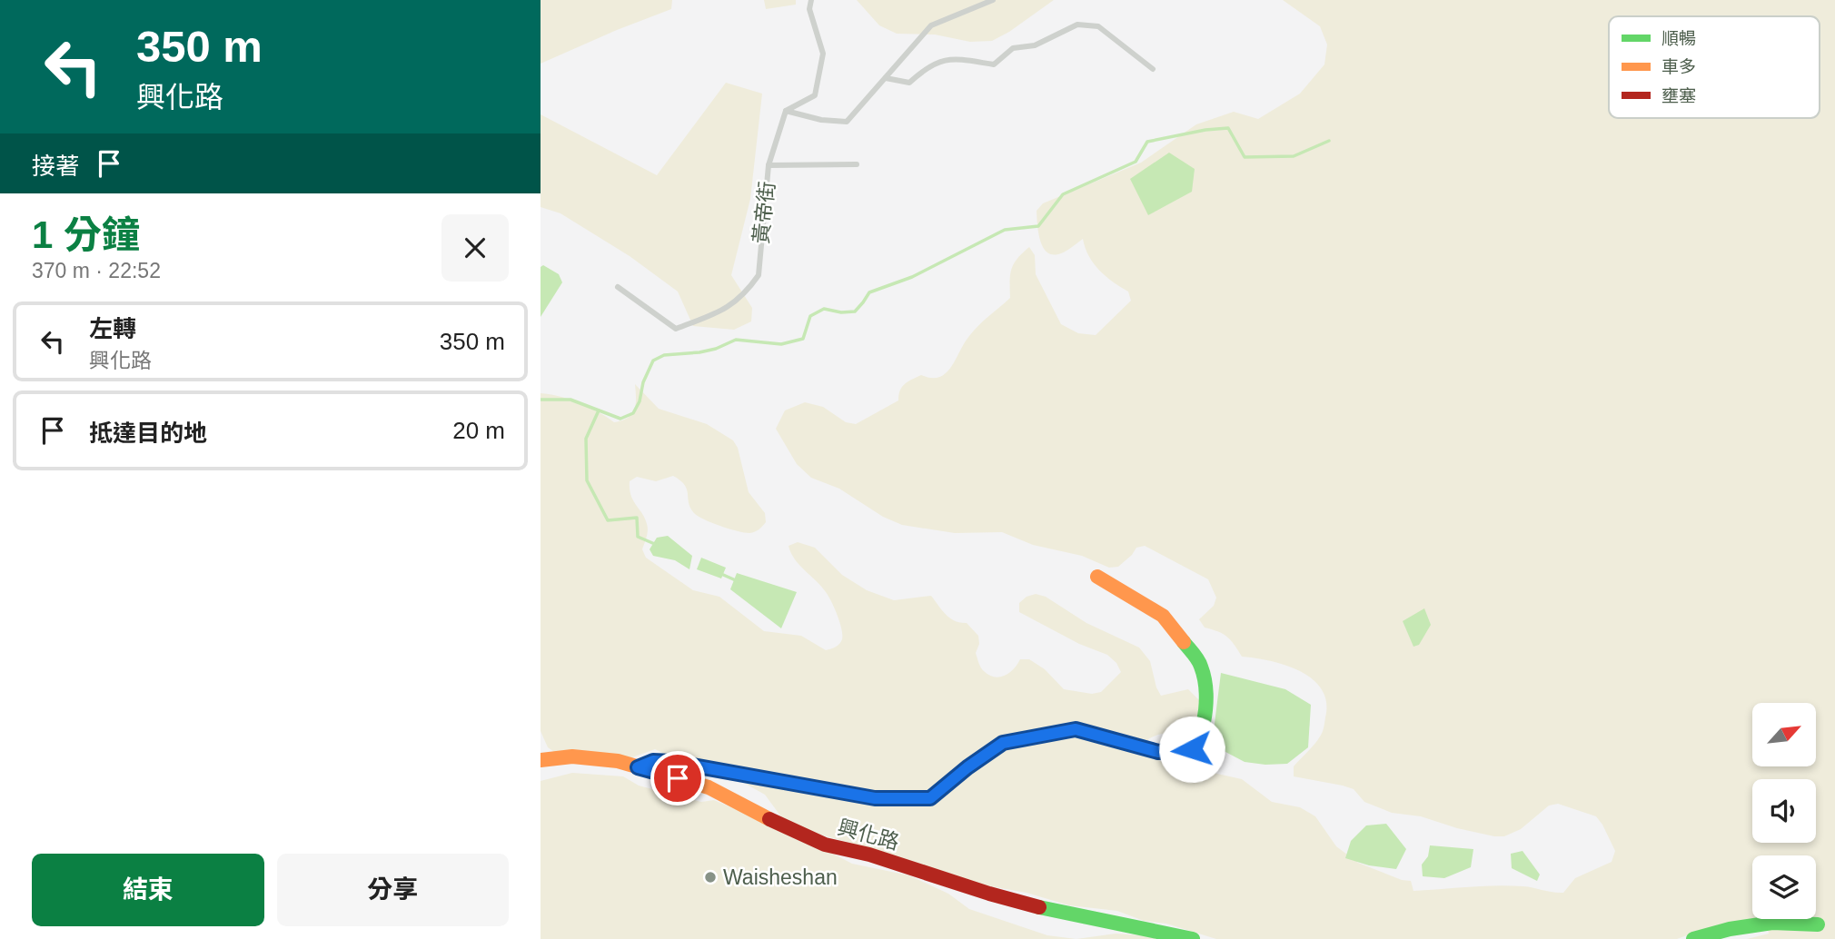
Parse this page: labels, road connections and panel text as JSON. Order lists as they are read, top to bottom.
{
  "streets": {
    "street": ["興化路"],
    "lane": ["黃帝街"]
  },
  "places": ["Waisheshan"],
  "legend": ["順暢", "車多", "壅塞"],
  "north": "top right",
  "page": {
    "turn": ["350 m", "興化路"],
    "then": "接著",
    "heading": ["1 分鐘", "370 m · 22:52"],
    "list": [
      {
        "name": "左轉",
        "note": "興化路",
        "value": "350 m"
      },
      {
        "name": "抵達目的地",
        "value": "20 m"
      }
    ],
    "buttons": ["結束", "分享"]
  }
}
